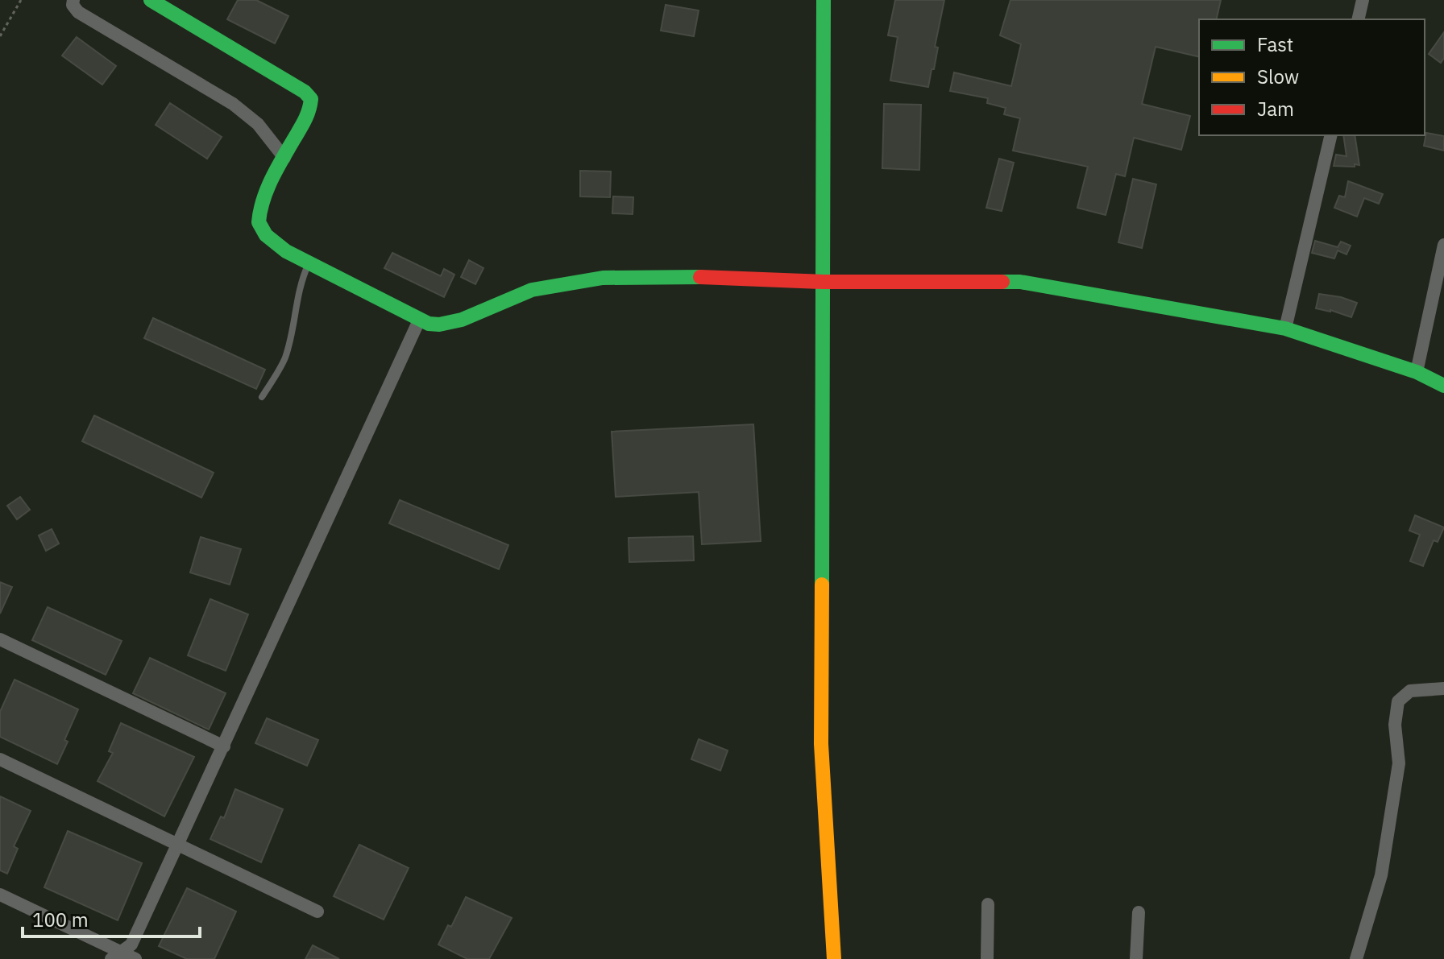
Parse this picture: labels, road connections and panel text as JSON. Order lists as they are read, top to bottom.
{
  "legend": ["Fast", "Slow", "Jam"],
  "scale_bar": "100 m"
}
